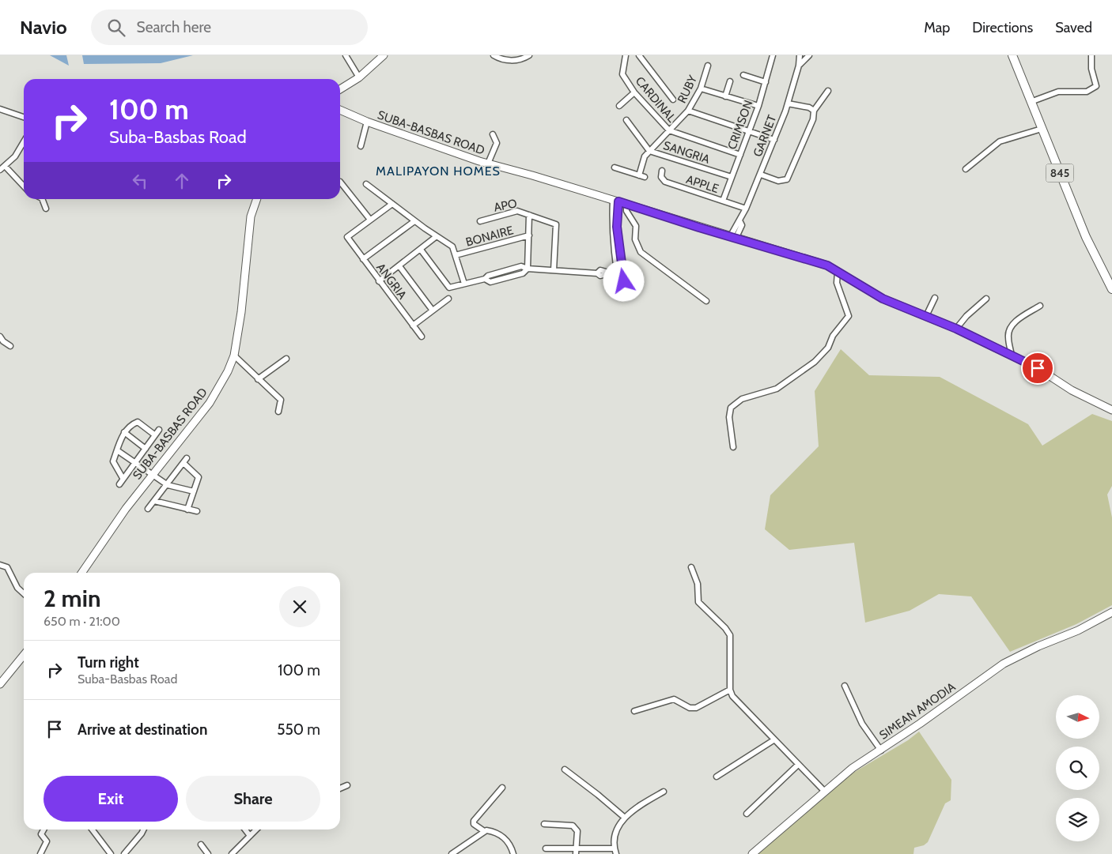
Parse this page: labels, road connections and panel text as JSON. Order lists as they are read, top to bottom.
{
  "streets": {
    "main road": ["845"],
    "street": [
      "RUBY",
      "CARDINAL",
      "CRIMSON",
      "SUBA-BASBAS ROAD",
      "GARNET",
      "SANGRIA",
      "APPLE",
      "APO",
      "BONAIRE",
      "ANGRIA",
      "SIMEAN AMODIA"
    ]
  },
  "crossings": [
    ["RUBY", "CARDINAL"],
    ["RUBY", "SANGRIA"],
    ["CARDINAL", "CRIMSON"],
    ["CRIMSON", "SANGRIA"],
    ["CRIMSON", "APPLE"],
    ["SUBA-BASBAS ROAD", "GARNET"],
    ["GARNET", "APPLE"]
  ],
  "districts": ["MALIPAYON HOMES"],
  "north": "right",
  "page": {
    "header": "Navio",
    "search": "Search here",
    "nav": ["Map", "Directions", "Saved"],
    "turn": ["100 m", "Suba-Basbas Road"],
    "heading": ["2 min", "650 m · 21:00"],
    "list": [
      {
        "name": "Turn right",
        "note": "Suba-Basbas Road",
        "value": "100 m"
      },
      {
        "name": "Arrive at destination",
        "value": "550 m"
      }
    ],
    "buttons": ["Exit", "Share"]
  }
}
